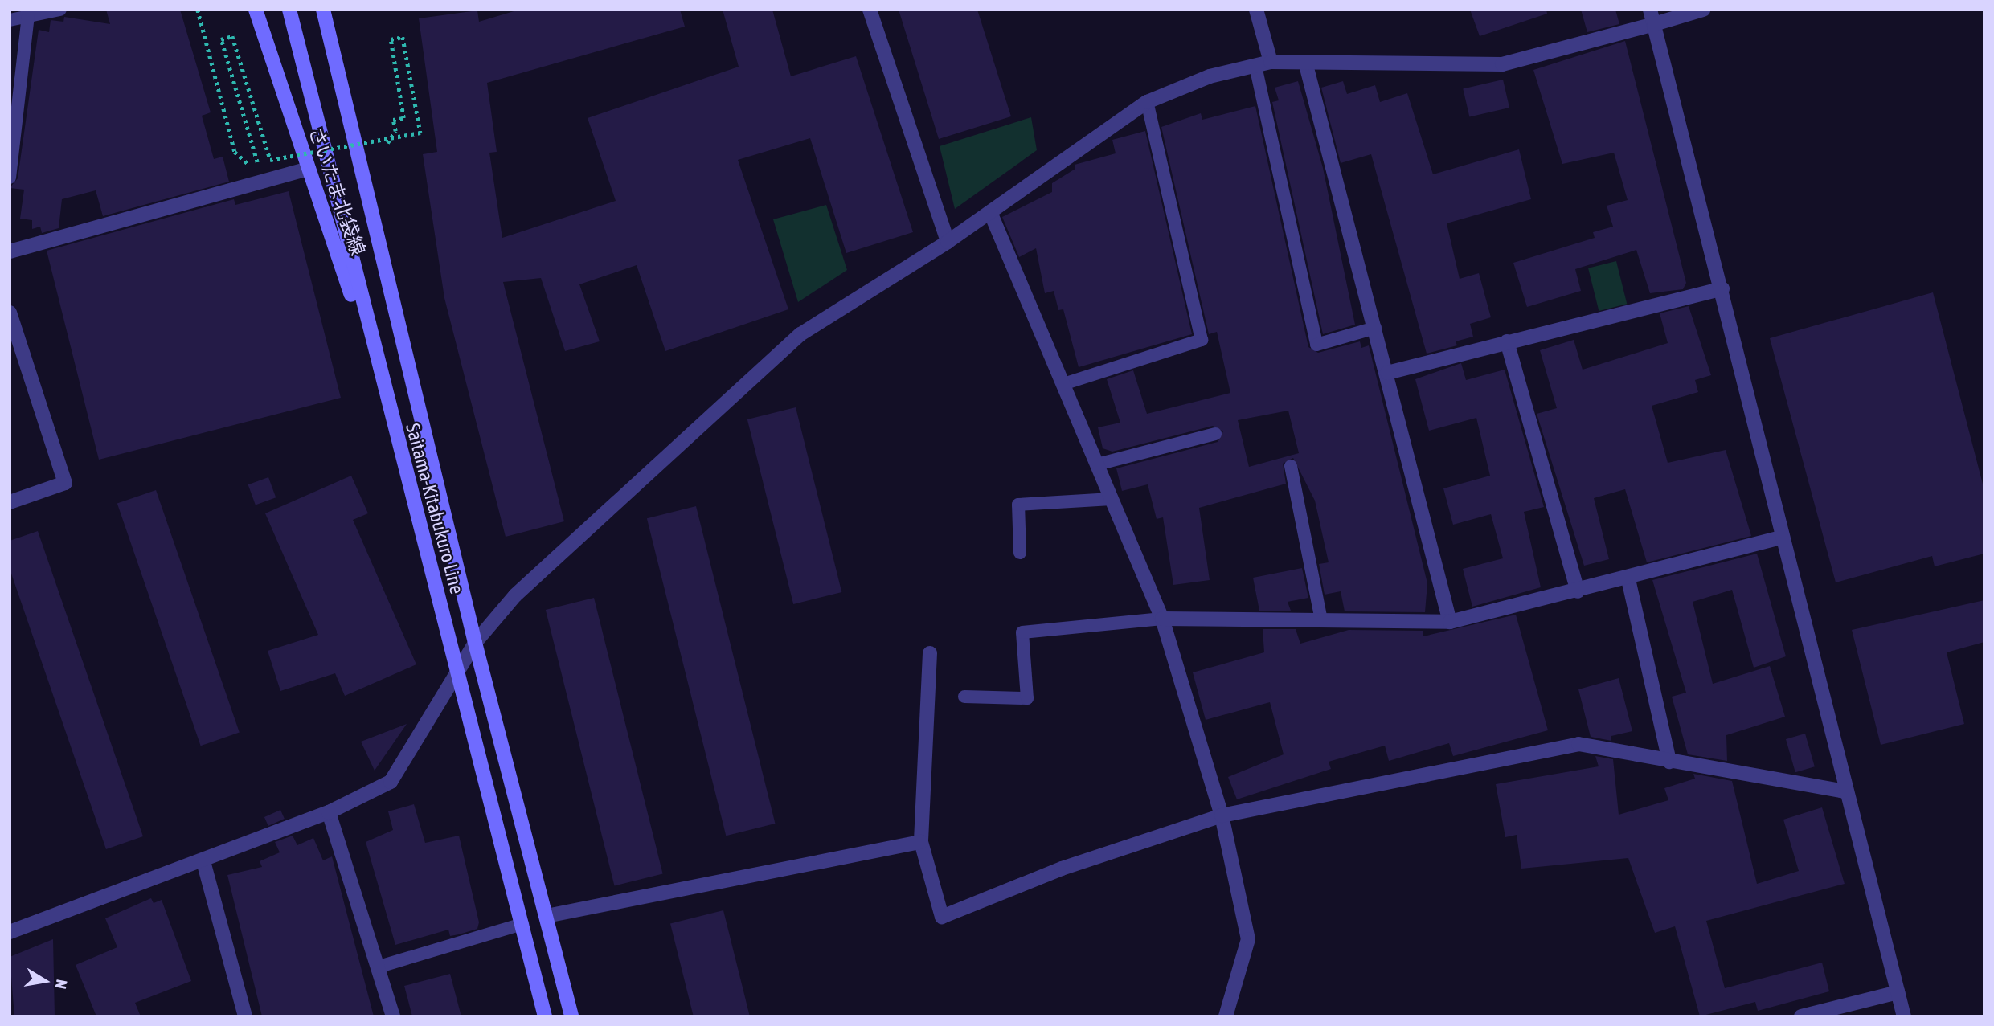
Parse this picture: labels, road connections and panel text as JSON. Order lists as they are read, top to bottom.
{
  "streets": {
    "main road": ["さいたま北袋線", "Saitama-Kitabukuro Line"]
  },
  "crossings": [
    ["さいたま北袋線", "Saitama-Kitabukuro Line"]
  ],
  "north": "right"
}
